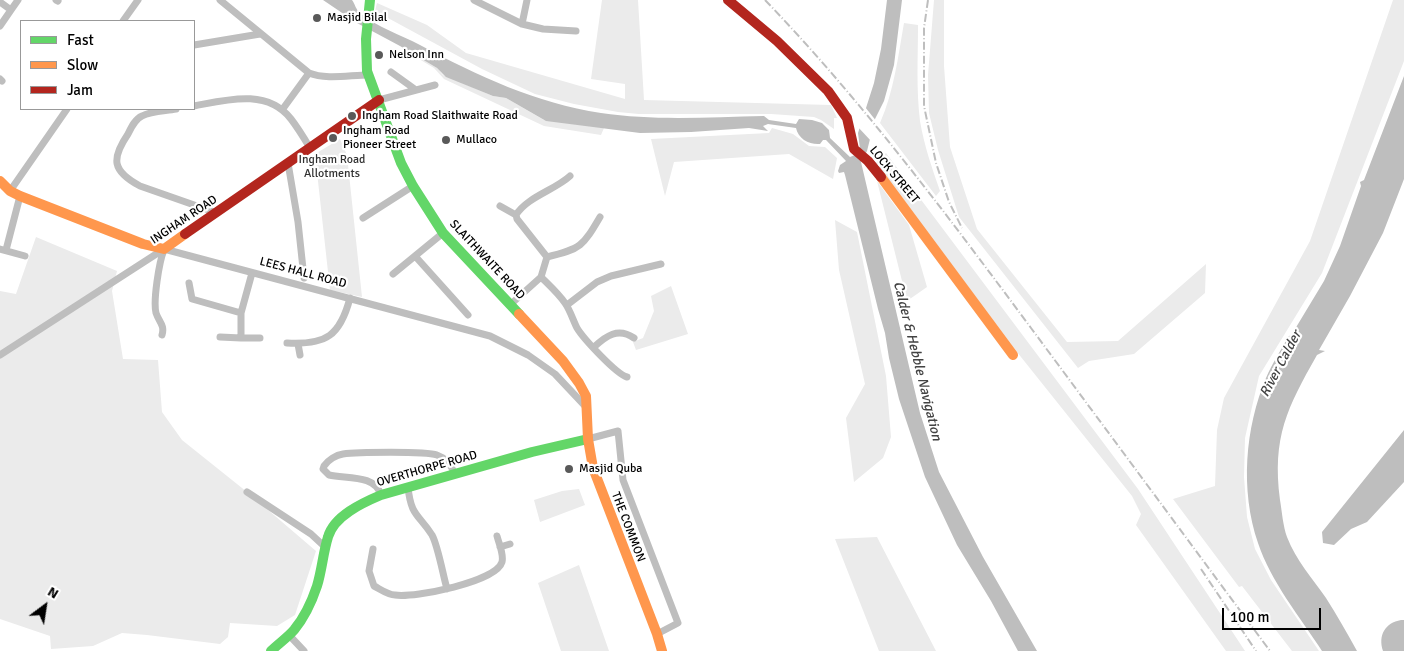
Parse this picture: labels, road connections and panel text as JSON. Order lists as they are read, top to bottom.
{
  "streets": {
    "street": [
      "LOCK STREET",
      "INGHAM ROAD",
      "SLAITHWAITE ROAD",
      "LEES HALL ROAD",
      "OVERTHORPE ROAD",
      "THE COMMON"
    ]
  },
  "crossings": [
    ["INGHAM ROAD", "SLAITHWAITE ROAD"],
    ["INGHAM ROAD", "LEES HALL ROAD"],
    ["SLAITHWAITE ROAD", "LEES HALL ROAD"],
    ["SLAITHWAITE ROAD", "THE COMMON"],
    ["LEES HALL ROAD", "THE COMMON"],
    ["OVERTHORPE ROAD", "THE COMMON"]
  ],
  "water": ["Calder & Hebble Navigation", "River Calder"],
  "parks": ["Ingham Road Allotments"],
  "places": [
    "Masjid Bilal",
    "Nelson Inn",
    "Ingham Road Slaithwaite Road",
    "Ingham Road Pioneer Street",
    "Mullaco",
    "Masjid Quba"
  ],
  "legend": ["Fast", "Slow", "Jam"],
  "scale_bar": "100 m",
  "north": "top right"
}
